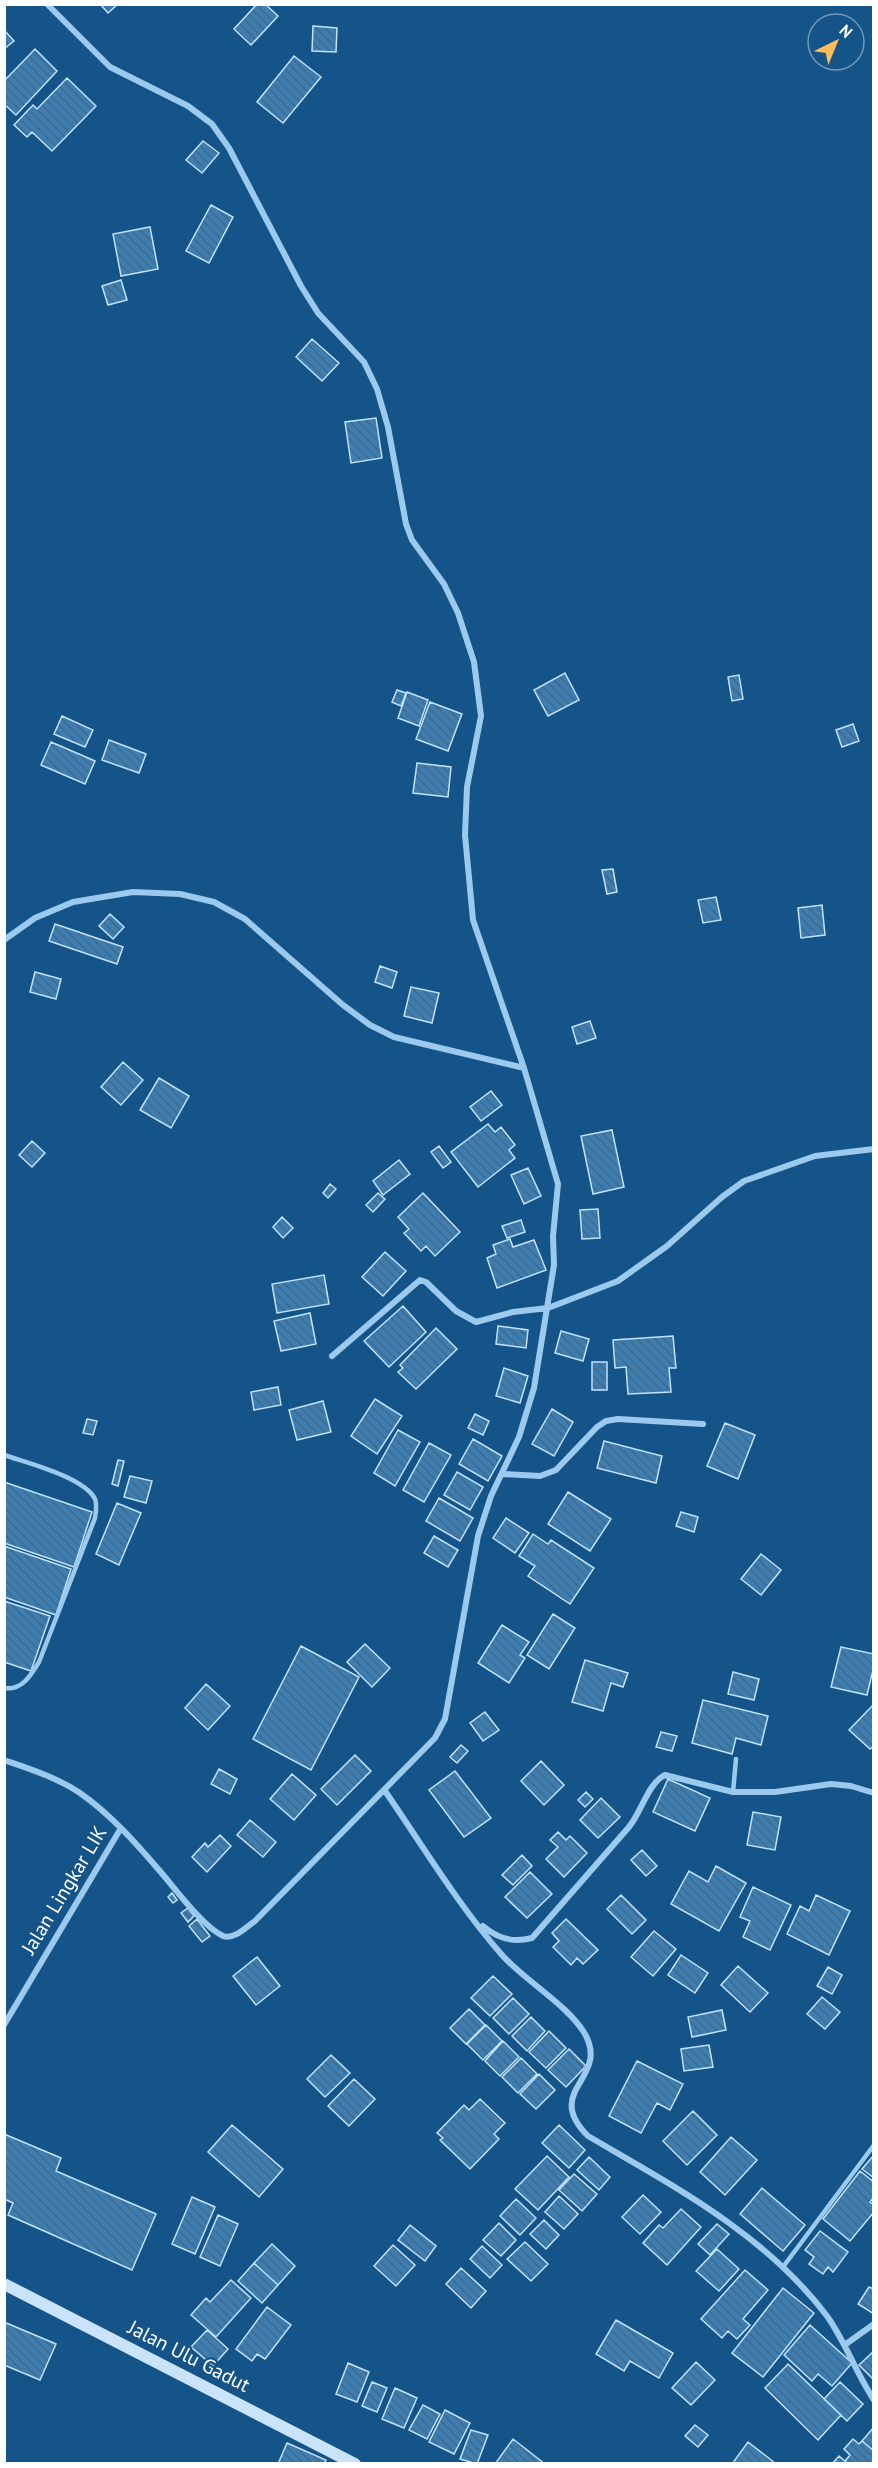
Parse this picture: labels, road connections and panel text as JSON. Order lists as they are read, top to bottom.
{
  "streets": {
    "street": ["Jalan Lingkar LIK", "Jalan Ulu Gadut"]
  },
  "north": "top right"
}
